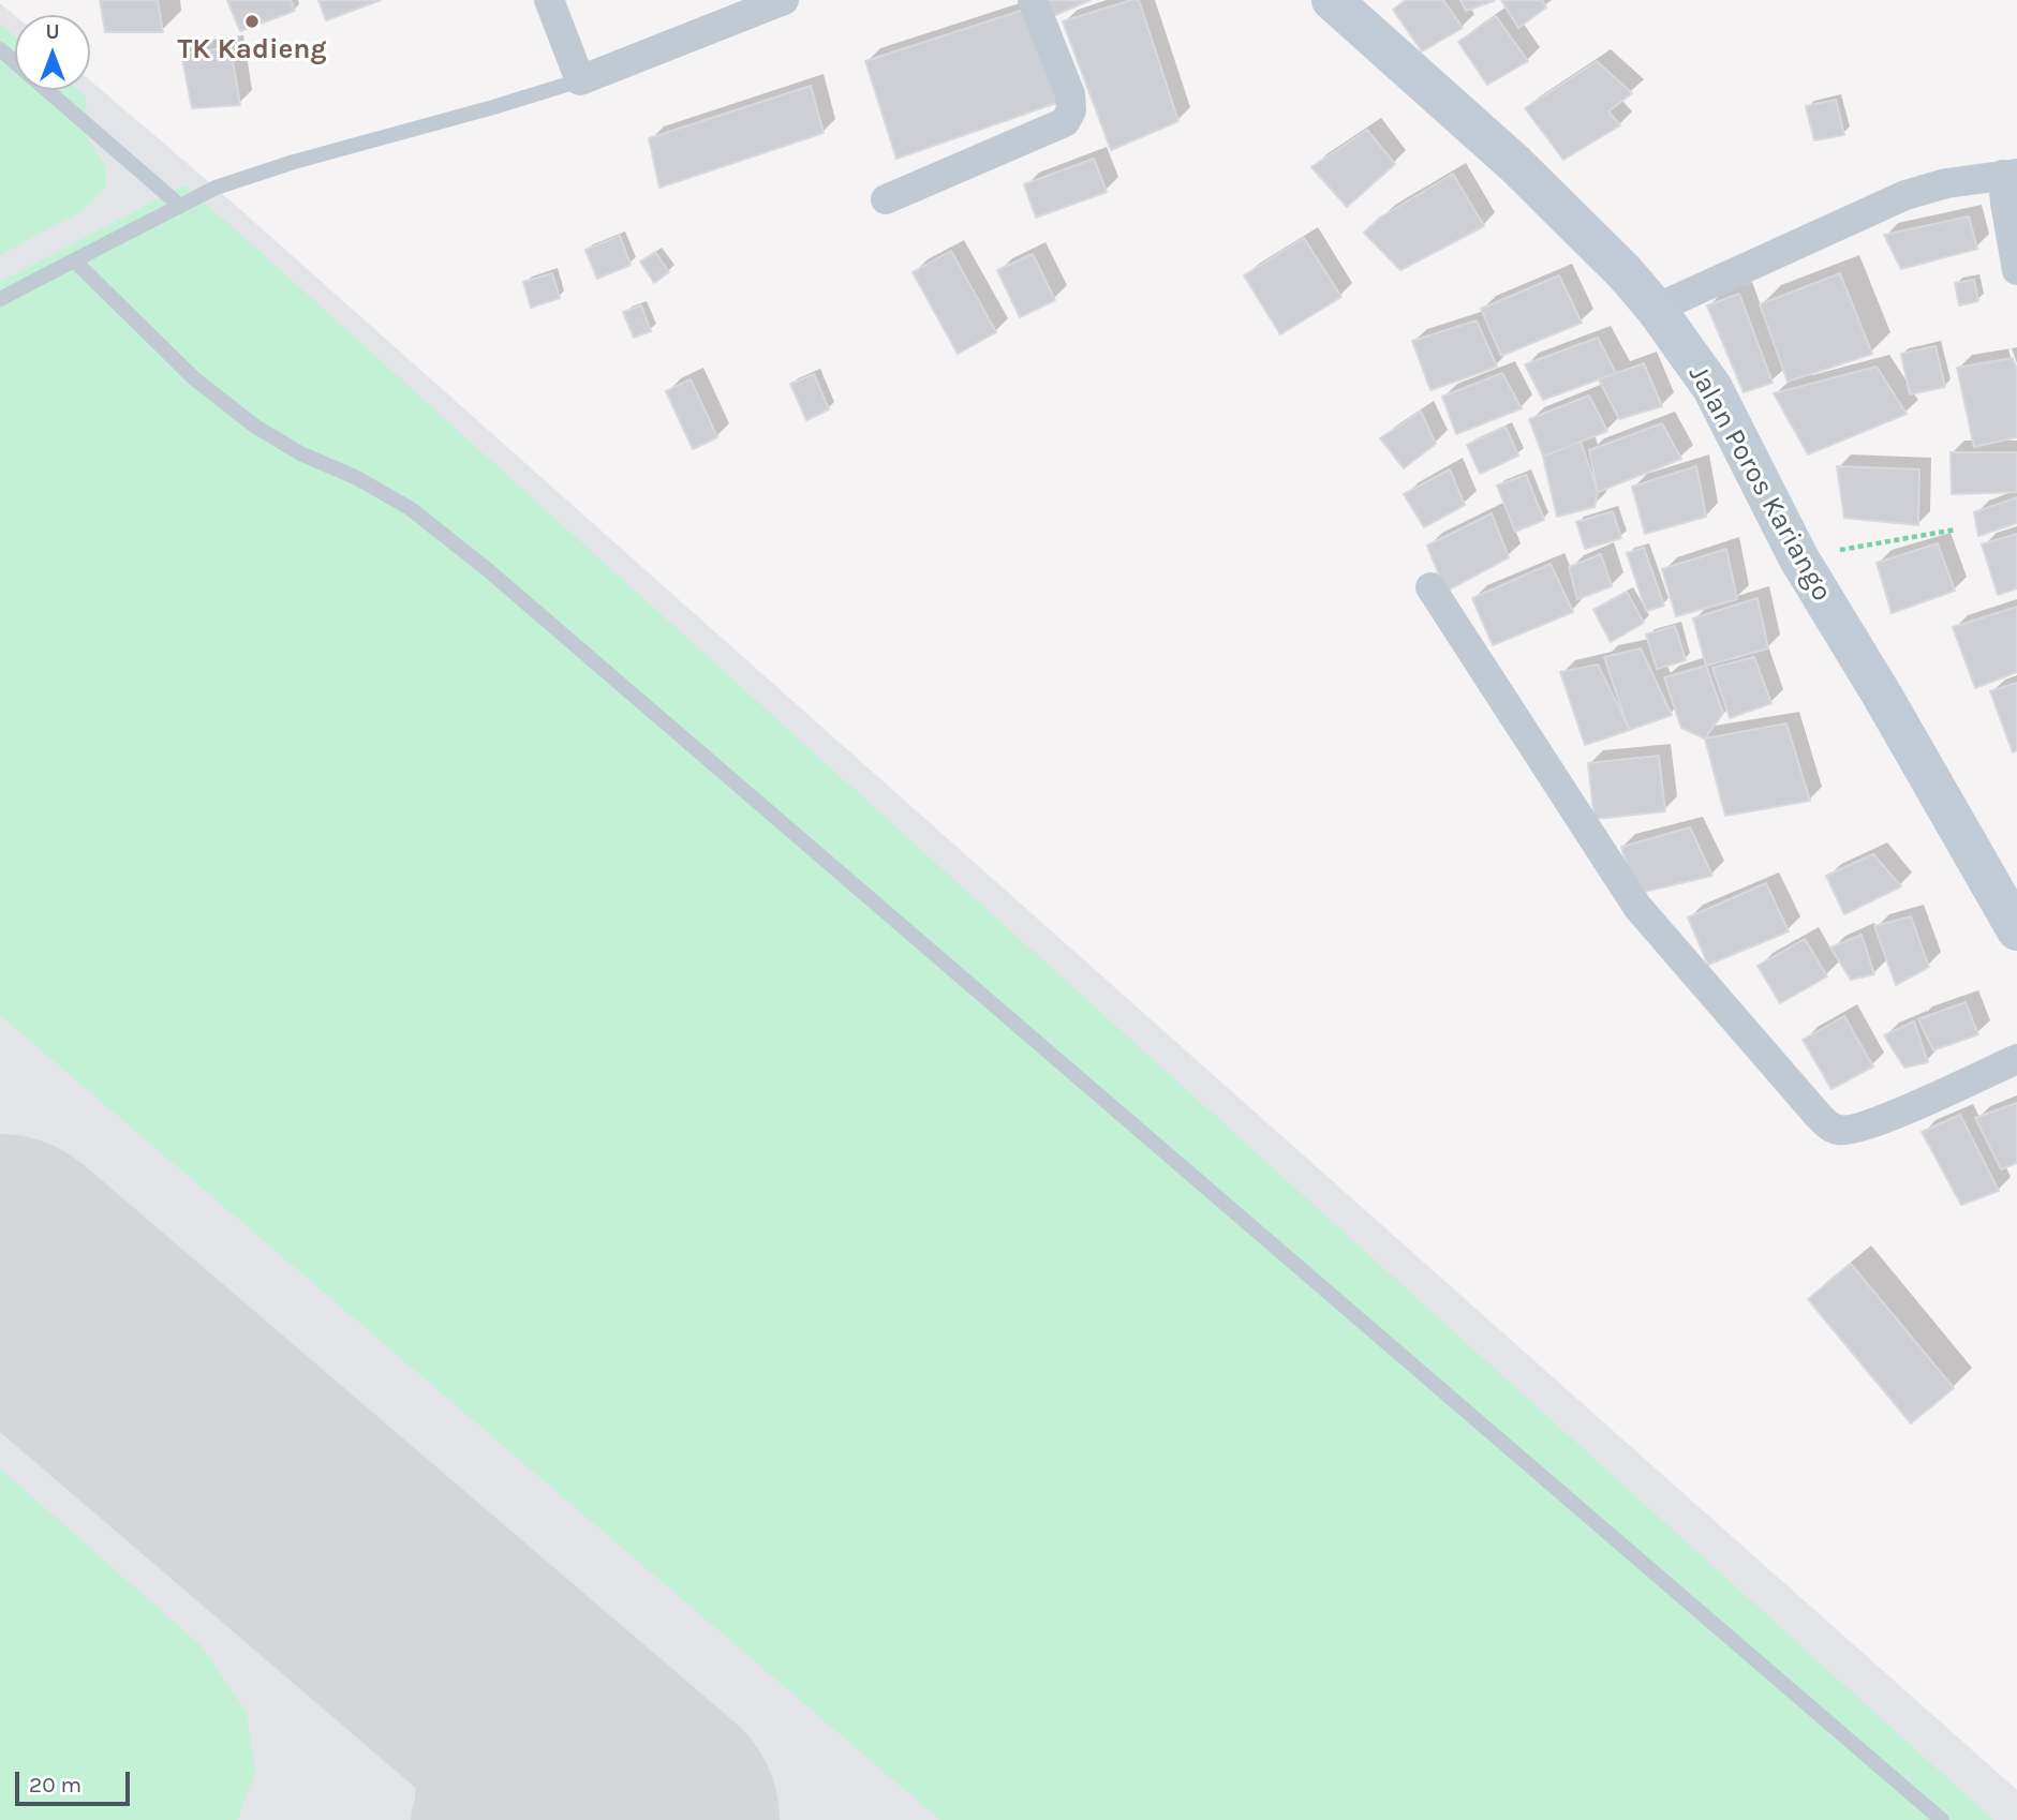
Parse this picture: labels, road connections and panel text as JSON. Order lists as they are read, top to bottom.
{
  "streets": {
    "main road": ["Jalan Poros Kariango"]
  },
  "places": ["TK Kadieng"],
  "scale_bar": "20 m",
  "north": "top"
}
